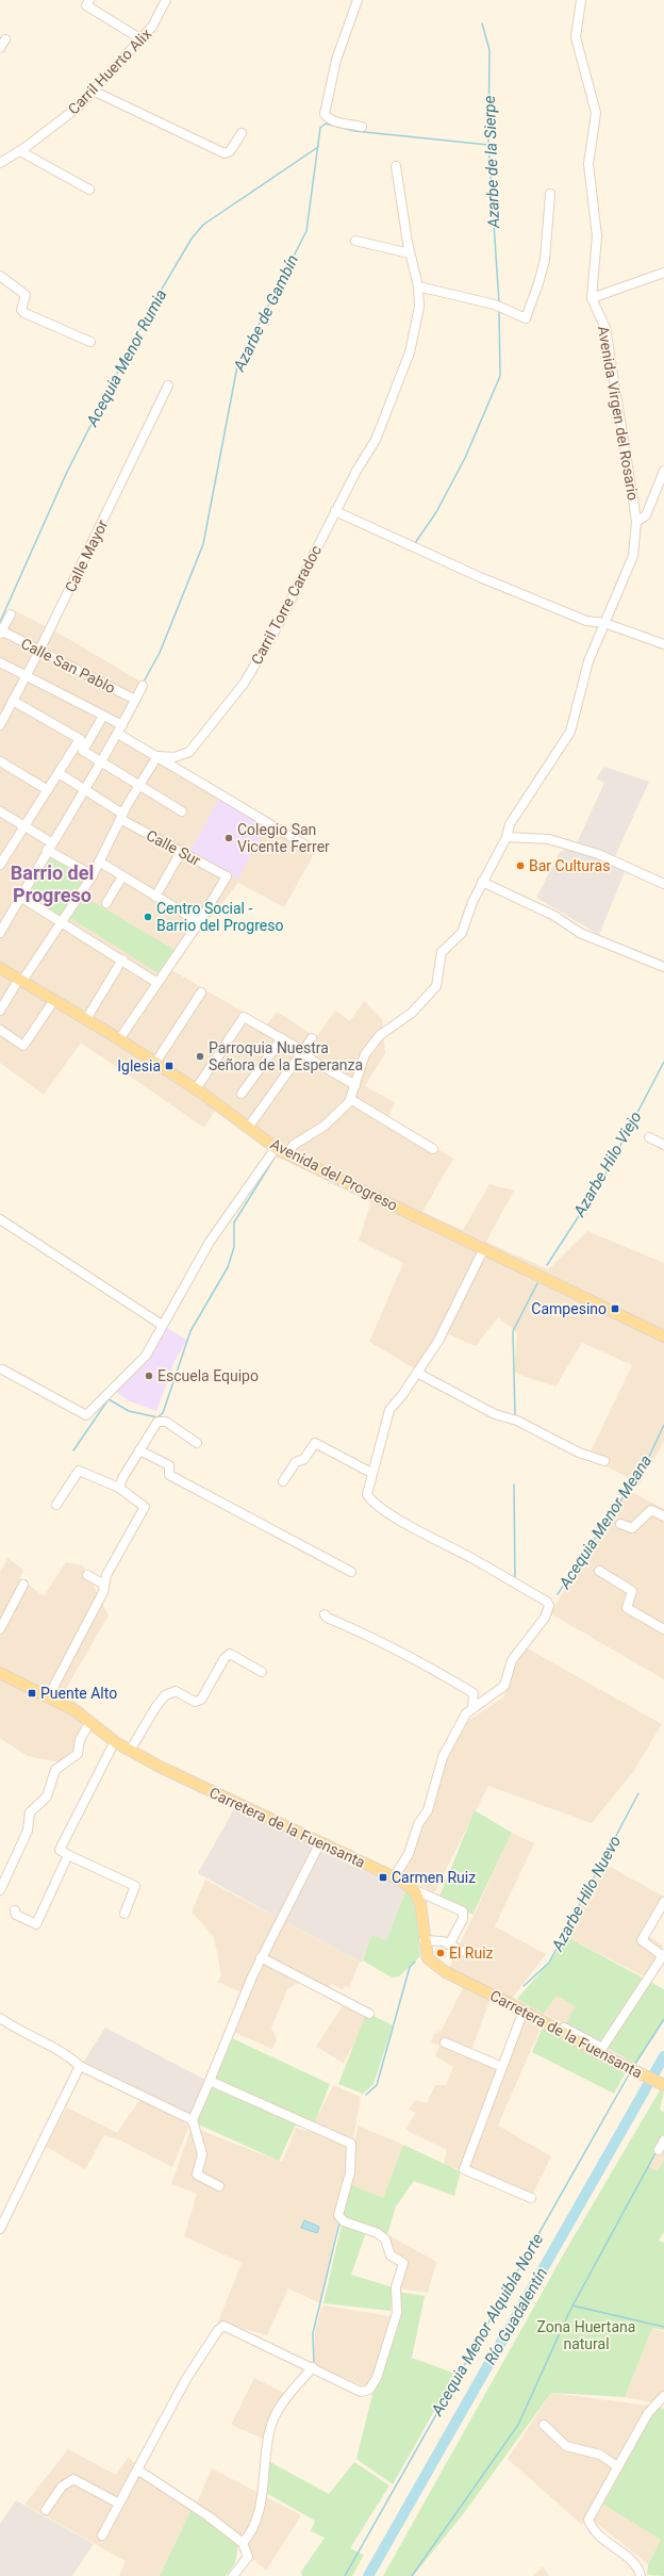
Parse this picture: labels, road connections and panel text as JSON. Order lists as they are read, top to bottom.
{
  "streets": {
    "main road": ["Avenida del Progreso", "Carretera de la Fuensanta"],
    "street": [
      "Carril Huerto Alix",
      "Avenida Virgen del Rosario",
      "Calle Mayor",
      "Carril Torre Caradoc",
      "Calle San Pablo",
      "Calle Sur"
    ]
  },
  "crossings": [
    ["Calle Mayor", "Calle San Pablo"]
  ],
  "districts": ["Barrio del Progreso"],
  "water": [
    "Azarbe de la Sierpe",
    "Azarbe de Gambín",
    "Acequia Menor Rumia",
    "Azarbe Hilo Viejo",
    "Acequia Menor Meana",
    "Azarbe Hilo Nuevo",
    "Río Guadalentín",
    "Acequia Menor Alquibla Norte"
  ],
  "parks": ["Zona Huertana natural"],
  "places": {
    "other": [
      "Colegio San Vicente Ferrer",
      "Bar Culturas",
      "Centro Social - Barrio del Progreso",
      "Parroquia Nuestra Señora de la Esperanza",
      "Escuela Equipo",
      "El Ruiz"
    ],
    "transit": [
      "Iglesia",
      "Campesino",
      "Puente Alto",
      "Carmen Ruiz"
    ]
  }
}
